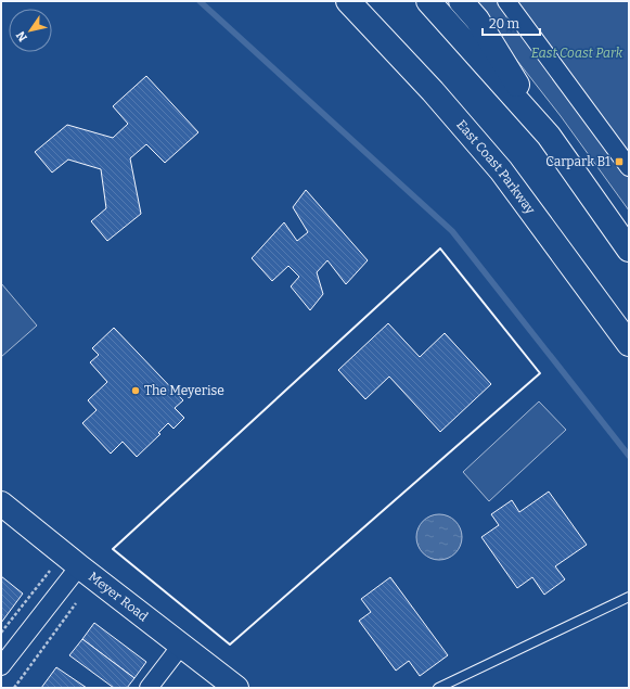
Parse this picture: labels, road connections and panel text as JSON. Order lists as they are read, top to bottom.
{
  "streets": {
    "main road": ["East Coast Parkway", "Meyer Road"]
  },
  "parks": ["East Coast Park"],
  "places": {
    "transit": ["Carpark B1"],
    "other": ["The Meyerise"]
  },
  "scale_bar": "20 m",
  "north": "bottom left"
}
